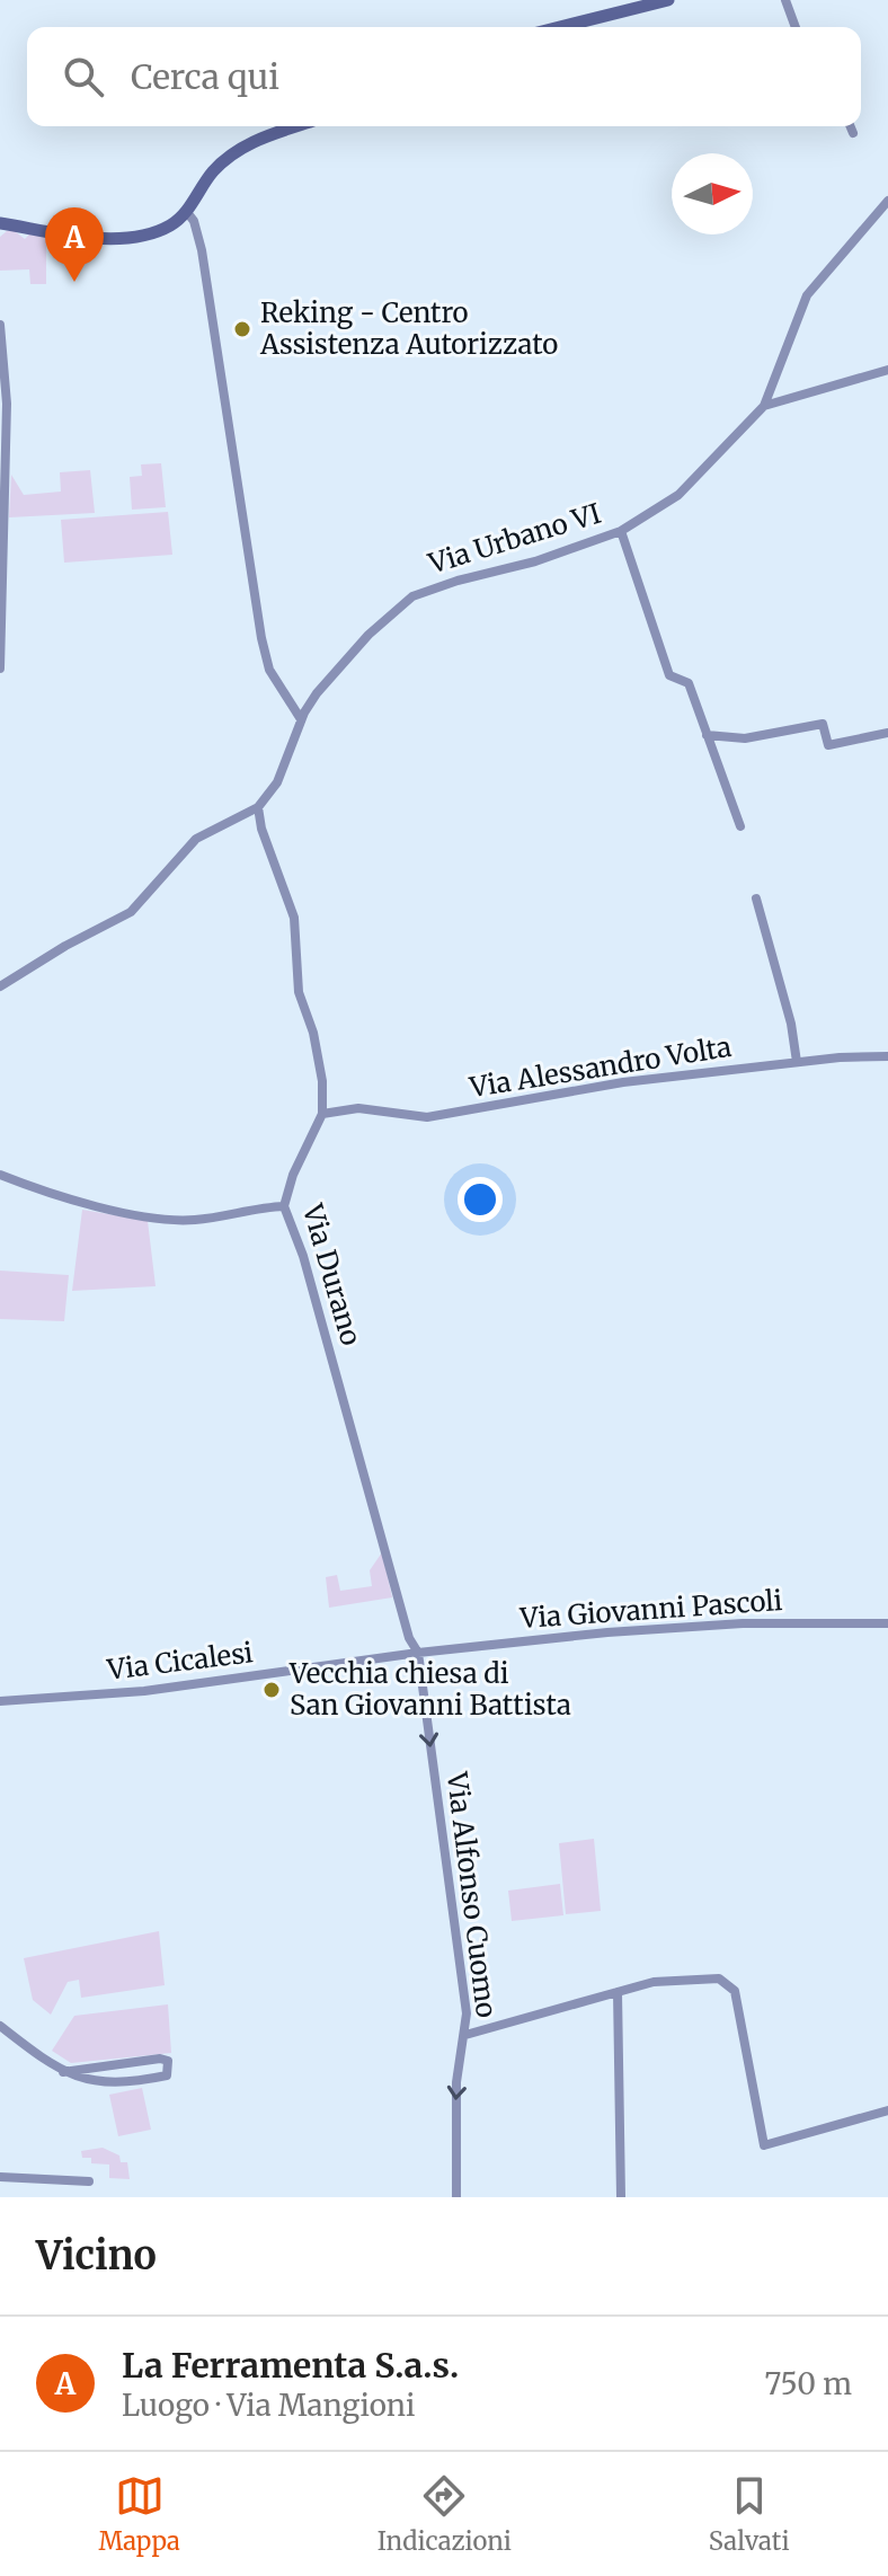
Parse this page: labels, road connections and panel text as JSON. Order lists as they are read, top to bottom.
{
  "streets": {
    "street": [
      "Via Urbano VI",
      "Via Alessandro Volta",
      "Via Durano",
      "Via Giovanni Pascoli",
      "Via Cicalesi",
      "Via Alfonso Cuomo"
    ]
  },
  "crossings": [
    ["Via Urbano VI", "Via Durano"],
    ["Via Alessandro Volta", "Via Durano"],
    ["Via Durano", "Via Giovanni Pascoli"],
    ["Via Durano", "Via Cicalesi"],
    ["Via Durano", "Via Alfonso Cuomo"],
    ["Via Giovanni Pascoli", "Via Cicalesi"],
    ["Via Giovanni Pascoli", "Via Alfonso Cuomo"],
    ["Via Cicalesi", "Via Alfonso Cuomo"]
  ],
  "one_way": ["Via Alfonso Cuomo"],
  "places": ["Reking - Centro Assistenza Autorizzato", "Vecchia chiesa di San Giovanni Battista"],
  "north": "right",
  "page": {
    "search": "Cerca qui",
    "pins": "A",
    "heading": "Vicino",
    "list": [
      {
        "mark": "A",
        "name": "La Ferramenta S.a.s.",
        "note": "Luogo · Via Mangioni",
        "value": "750 m"
      }
    ],
    "nav": ["Mappa", "Indicazioni", "Salvati"]
  }
}
